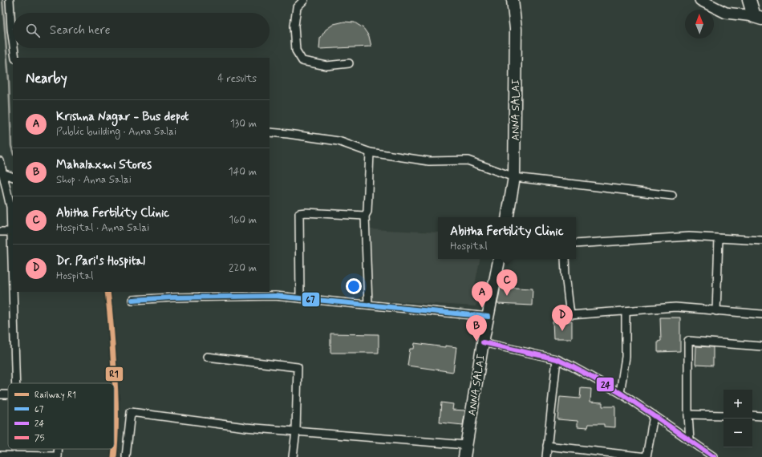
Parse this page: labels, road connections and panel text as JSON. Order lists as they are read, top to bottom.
{
  "streets": {
    "main road": ["ANNA SALAI"]
  },
  "lines": ["rail line R1", "transit line 67", "transit line 24"],
  "legend": [
    "Railway R1",
    "67",
    "24",
    "75"
  ],
  "north": "top",
  "page": {
    "search": "Search here",
    "heading": ["Nearby", "4 results"],
    "list": [
      {
        "mark": "A",
        "name": "Krishna Nagar - Bus depot",
        "note": "Public building · Anna Salai",
        "value": "130 m"
      },
      {
        "mark": "B",
        "name": "Mahalaxmi Stores",
        "note": "Shop · Anna Salai",
        "value": "140 m"
      },
      {
        "mark": "C",
        "name": "Abitha Fertility Clinic",
        "note": "Hospital · Anna Salai",
        "value": "160 m"
      },
      {
        "mark": "D",
        "name": "Dr. Pari's Hospital",
        "note": "Hospital",
        "value": "220 m"
      }
    ],
    "popup": ["Abitha Fertility Clinic", "Hospital"],
    "pins": [
      "C",
      "A",
      "D",
      "B"
    ],
    "map_buttons": ["+", "−"]
  }
}
